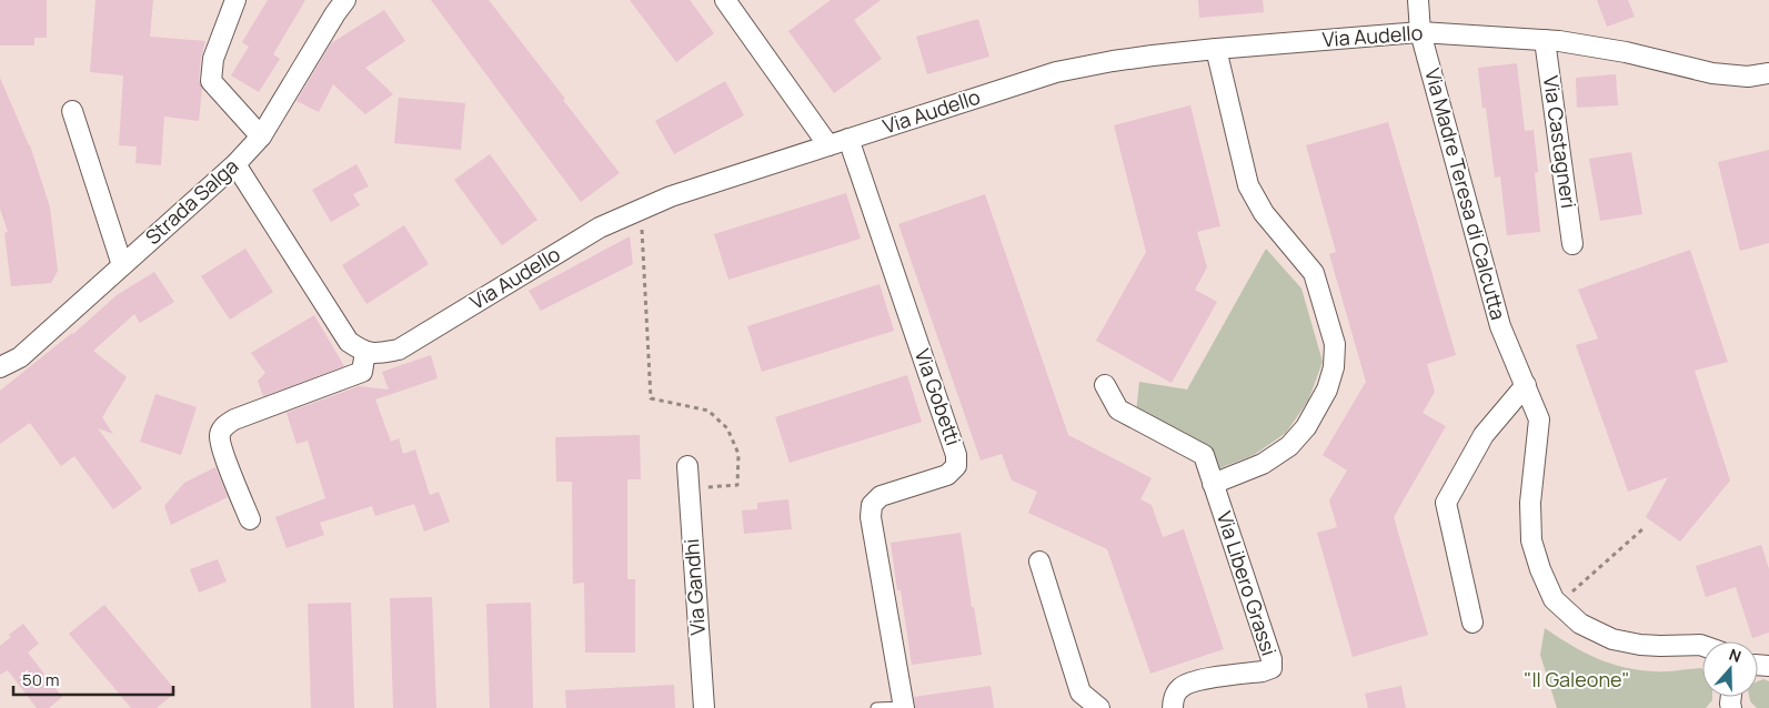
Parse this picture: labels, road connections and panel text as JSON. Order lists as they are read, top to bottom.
{
  "streets": {
    "street": [
      "Via Audello",
      "Via Castagneri",
      "Via Madre Teresa di Calcutta",
      "Strada Salga",
      "Via Gobetti",
      "Via Libero Grassi",
      "Via Gandhi"
    ]
  },
  "crossings": [
    ["Via Audello", "Via Castagneri"],
    ["Via Audello", "Via Madre Teresa di Calcutta"],
    ["Via Audello", "Via Gobetti"]
  ],
  "parks": ["\"Il Galeone\""],
  "scale_bar": "50 m",
  "north": "top"
}
